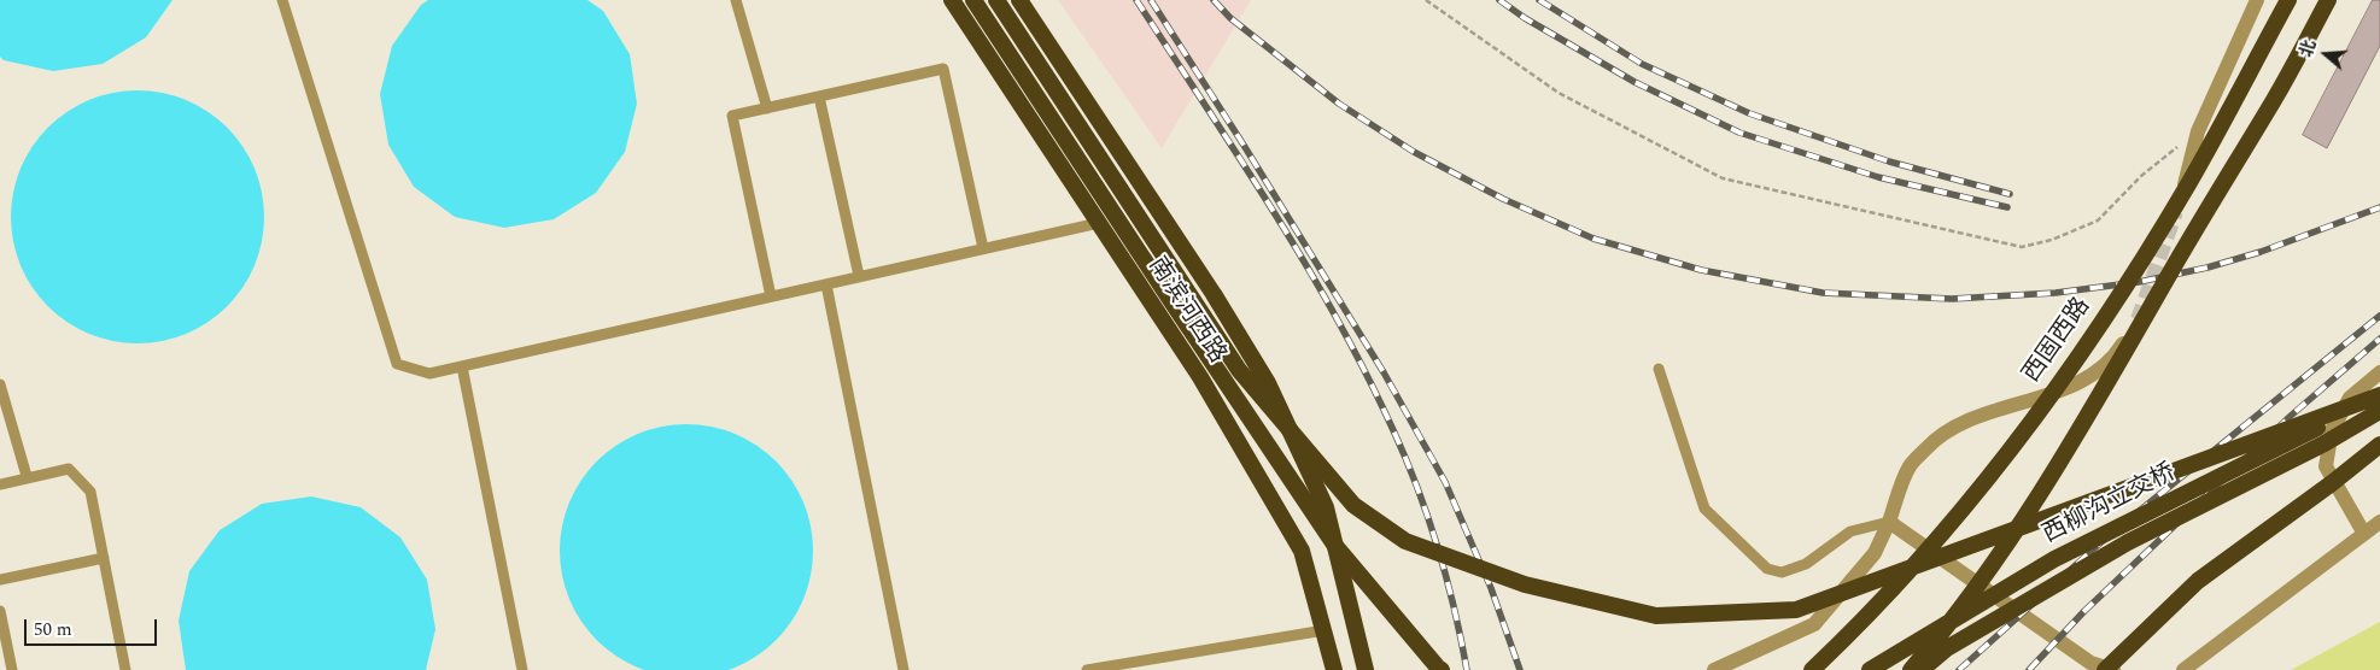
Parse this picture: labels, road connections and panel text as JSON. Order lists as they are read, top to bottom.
{
  "streets": {
    "highway": ["南滨河西路", "西固西路", "西柳沟立交桥"]
  },
  "scale_bar": "50 m",
  "north": "left"
}
